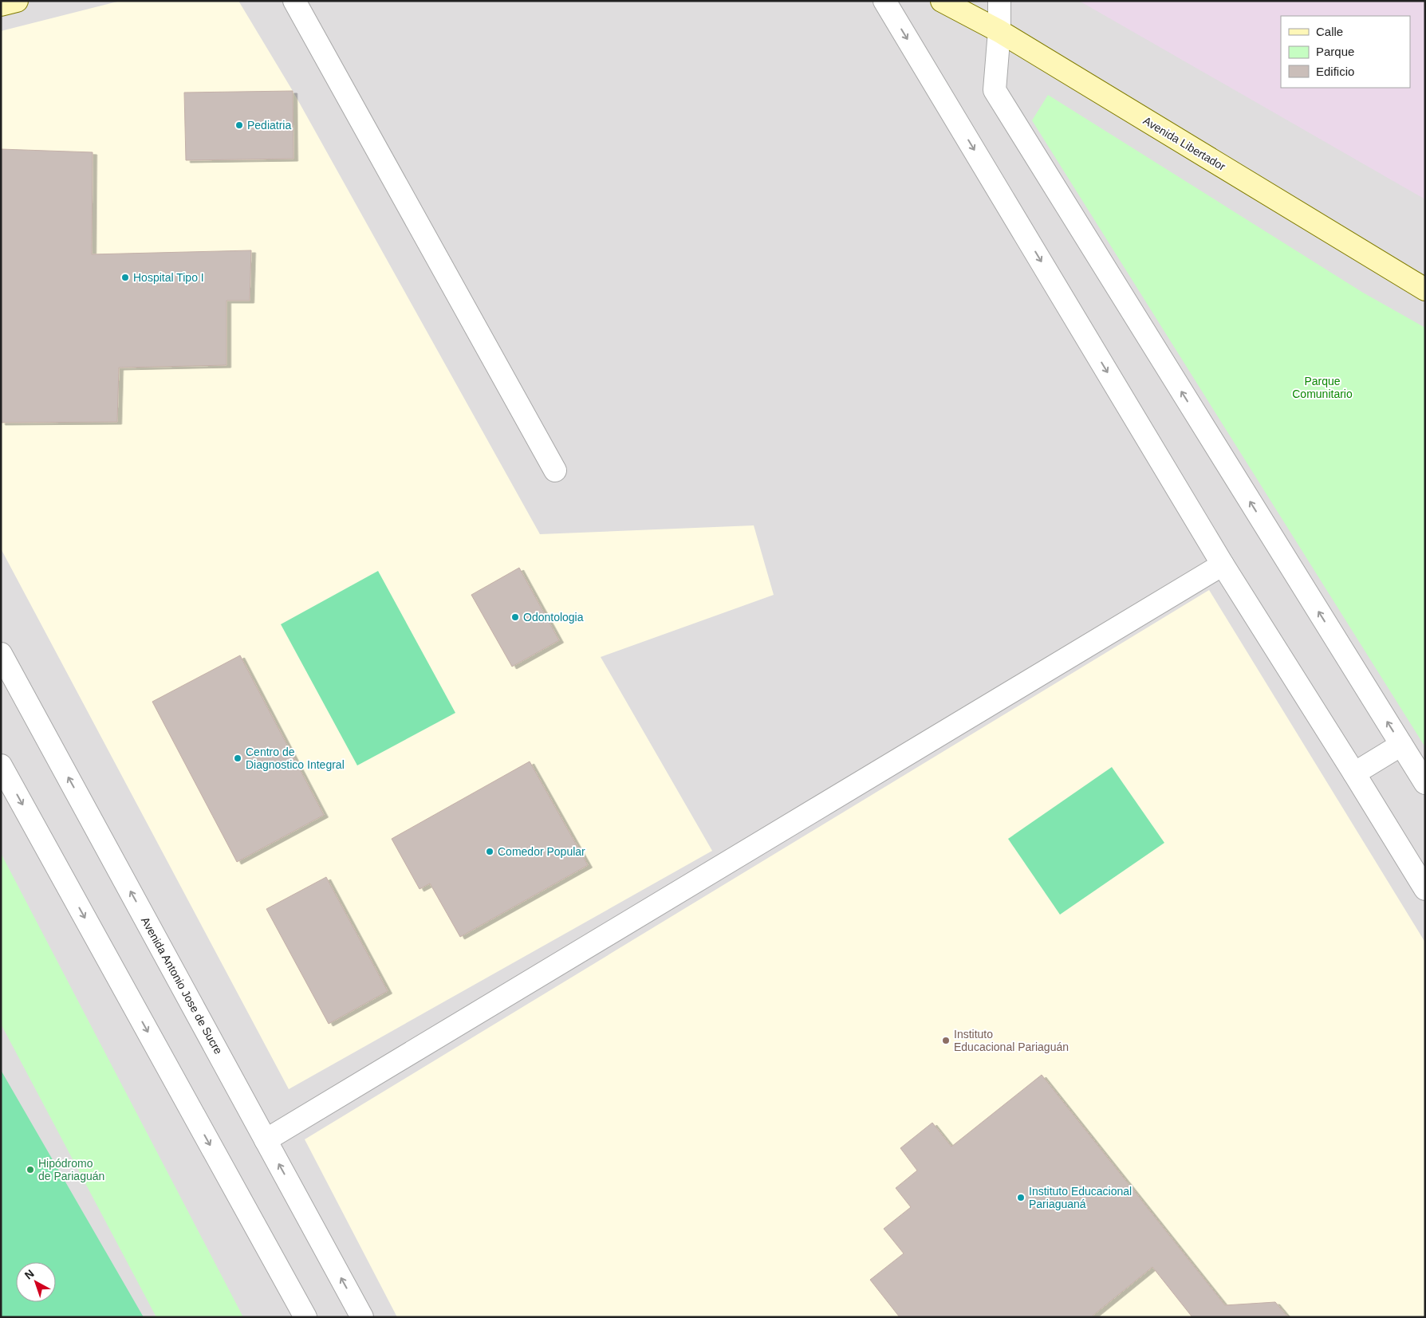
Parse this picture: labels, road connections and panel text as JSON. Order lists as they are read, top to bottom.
{
  "streets": {
    "main road": ["Avenida Libertador"],
    "street": ["Avenida Antonio Jose de Sucre"]
  },
  "parks": ["Parque Comunitario"],
  "places": [
    "Pediatria",
    "Hospital Tipo I",
    "Odontologia",
    "Centro de Diagnostico Integral",
    "Comedor Popular",
    "Instituto Educacional Pariaguán",
    "Hipódromo de Pariaguán",
    "Instituto Educacional Pariaguaná"
  ],
  "legend": ["Calle", "Parque", "Edificio"],
  "north": "top left"
}
